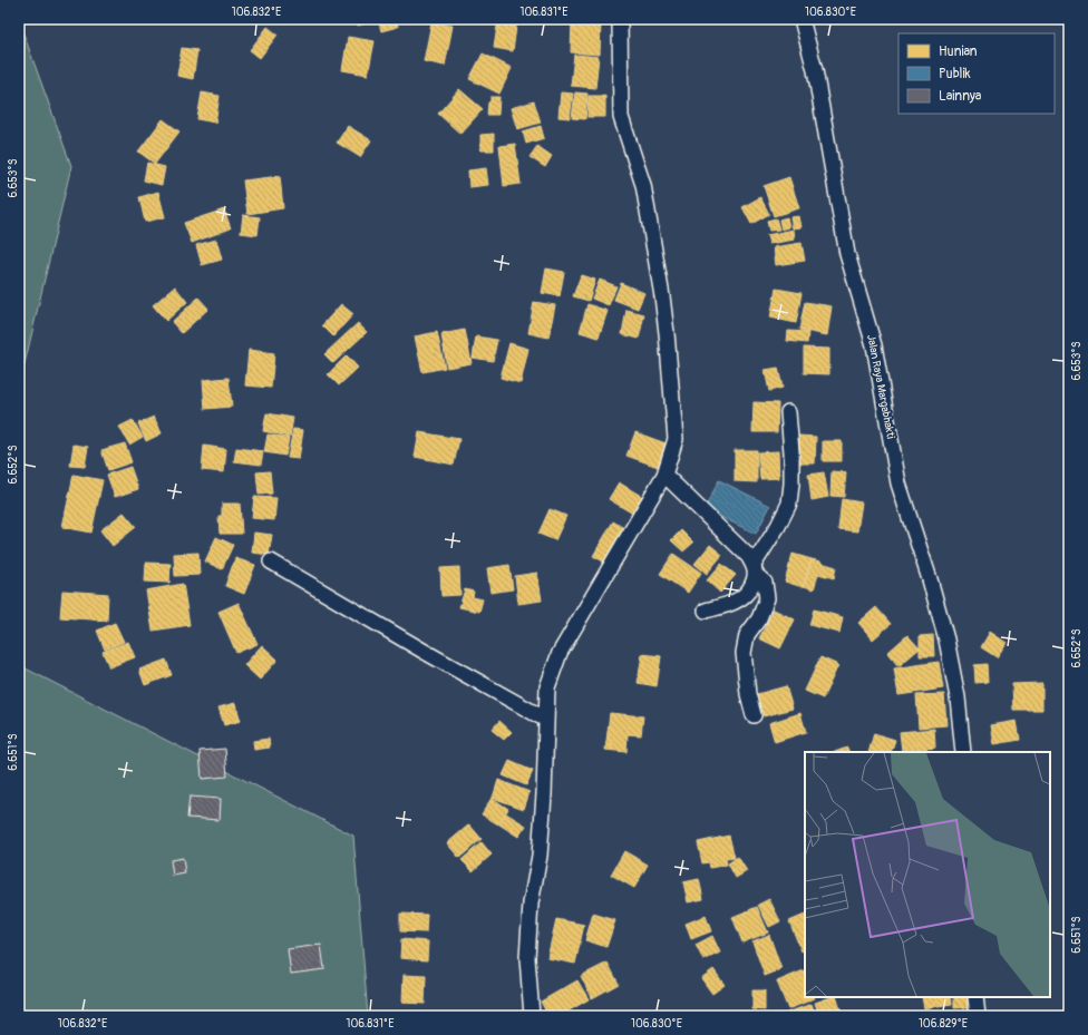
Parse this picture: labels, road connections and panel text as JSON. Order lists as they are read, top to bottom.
{
  "streets": {
    "street": ["Jalan Raya Margabhakti"]
  },
  "legend": ["Hunian", "Publik", "Lainnya"],
  "coordinates": [
    "106.832°E",
    "106.831°E",
    "106.830°E",
    "6.653°S",
    "6.652°S",
    "6.651°S",
    "106.829°E"
  ]
}
